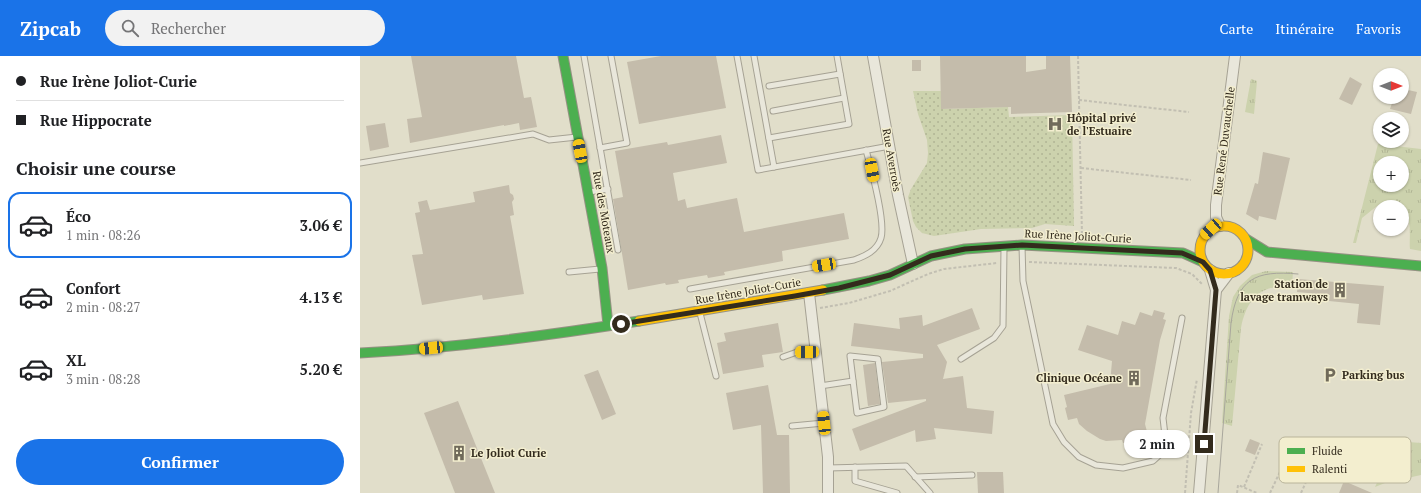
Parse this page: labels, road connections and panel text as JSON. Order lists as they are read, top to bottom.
{
  "streets": {
    "street": [
      "Rue René Duvauchelle",
      "Rue Averroès",
      "Rue des Moteaux",
      "Rue Irène Joliot-Curie"
    ]
  },
  "crossings": [
    ["Rue René Duvauchelle", "Rue Irène Joliot-Curie"],
    ["Rue Averroès", "Rue Irène Joliot-Curie"],
    ["Rue des Moteaux", "Rue Irène Joliot-Curie"]
  ],
  "places": {
    "hospital": ["Hôpital privé de l'Estuaire"],
    "building": ["Station de lavage tramways", "Clinique Océane", "Le Joliot Curie"],
    "parking": ["Parking bus"]
  },
  "legend": ["Fluide", "Ralenti"],
  "north": "right",
  "page": {
    "header": "Zipcab",
    "search": "Rechercher",
    "nav": ["Carte", "Itinéraire", "Favoris"],
    "banner": ["Rue Irène Joliot-Curie", "Rue Hippocrate"],
    "map_buttons": ["+", "−"],
    "heading": "Choisir une course",
    "list": [
      {
        "name": "Éco",
        "note": "1 min · 08:26",
        "value": "3.06 €"
      },
      {
        "name": "Confort",
        "note": "2 min · 08:27",
        "value": "4.13 €"
      },
      {
        "name": "XL",
        "note": "3 min · 08:28",
        "value": "5.20 €"
      }
    ],
    "bubble": "2 min",
    "buttons": "Confirmer"
  }
}
